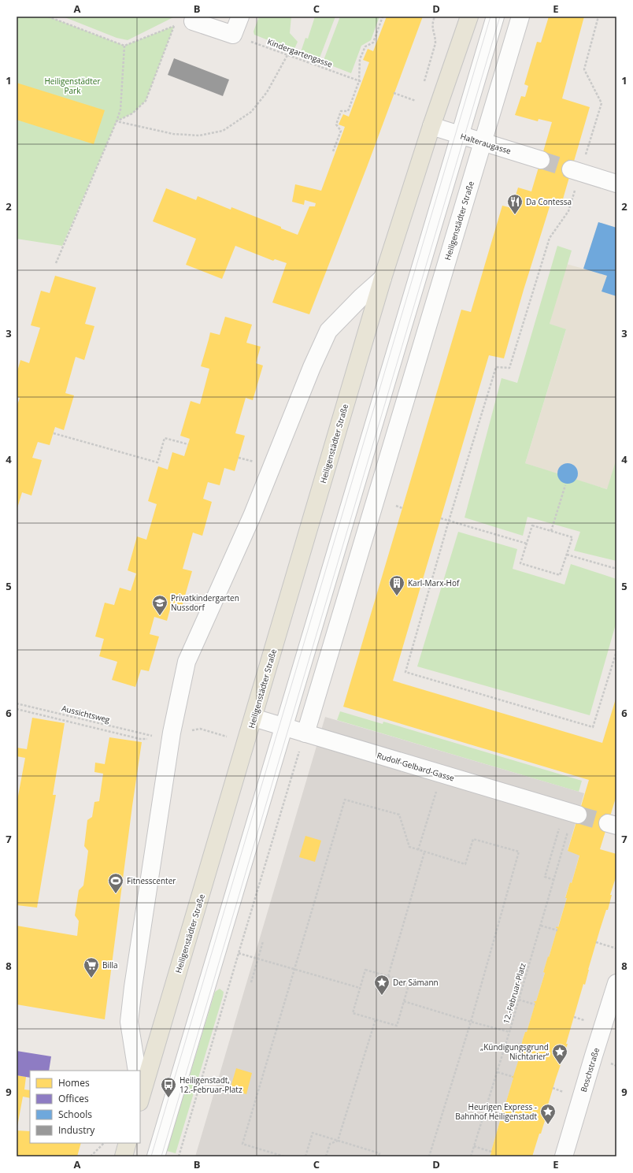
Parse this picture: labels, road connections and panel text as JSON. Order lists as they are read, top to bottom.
{
  "streets": {
    "main road": ["Heiligenstädter Straße"],
    "street": ["Halteraugasse", "Rudolf-Gelbard-Gasse", "Boschstraße"],
    "path": ["Kindergartengasse", "Aussichtsweg", "12.-Februar-Platz"]
  },
  "crossings": [
    ["Halteraugasse", "Heiligenstädter Straße"],
    ["Heiligenstädter Straße", "Rudolf-Gelbard-Gasse"]
  ],
  "parks": ["Heiligenstädter Park"],
  "places": {
    "restaurant": ["Da Contessa"],
    "building": ["Karl-Marx-Hof"],
    "school or university": ["Privatkindergarten Nussdorf"],
    "sports": ["Fitnesscenter"],
    "supermarket": ["Billa"],
    "place": ["Der Sämann", "„Kündigungsgrund Nichtarier“", "Heurigen Express - Bahnhof Heiligenstadt"],
    "bus stop": ["Heiligenstadt, 12.-Februar-Platz"]
  },
  "legend": [
    "Homes",
    "Offices",
    "Schools",
    "Industry"
  ],
  "grid": {
    "columns": [
      "A",
      "B",
      "C",
      "D",
      "E"
    ],
    "rows": [
      "1",
      "2",
      "3",
      "4",
      "5",
      "6",
      "7",
      "8",
      "9"
    ]
  }
}
